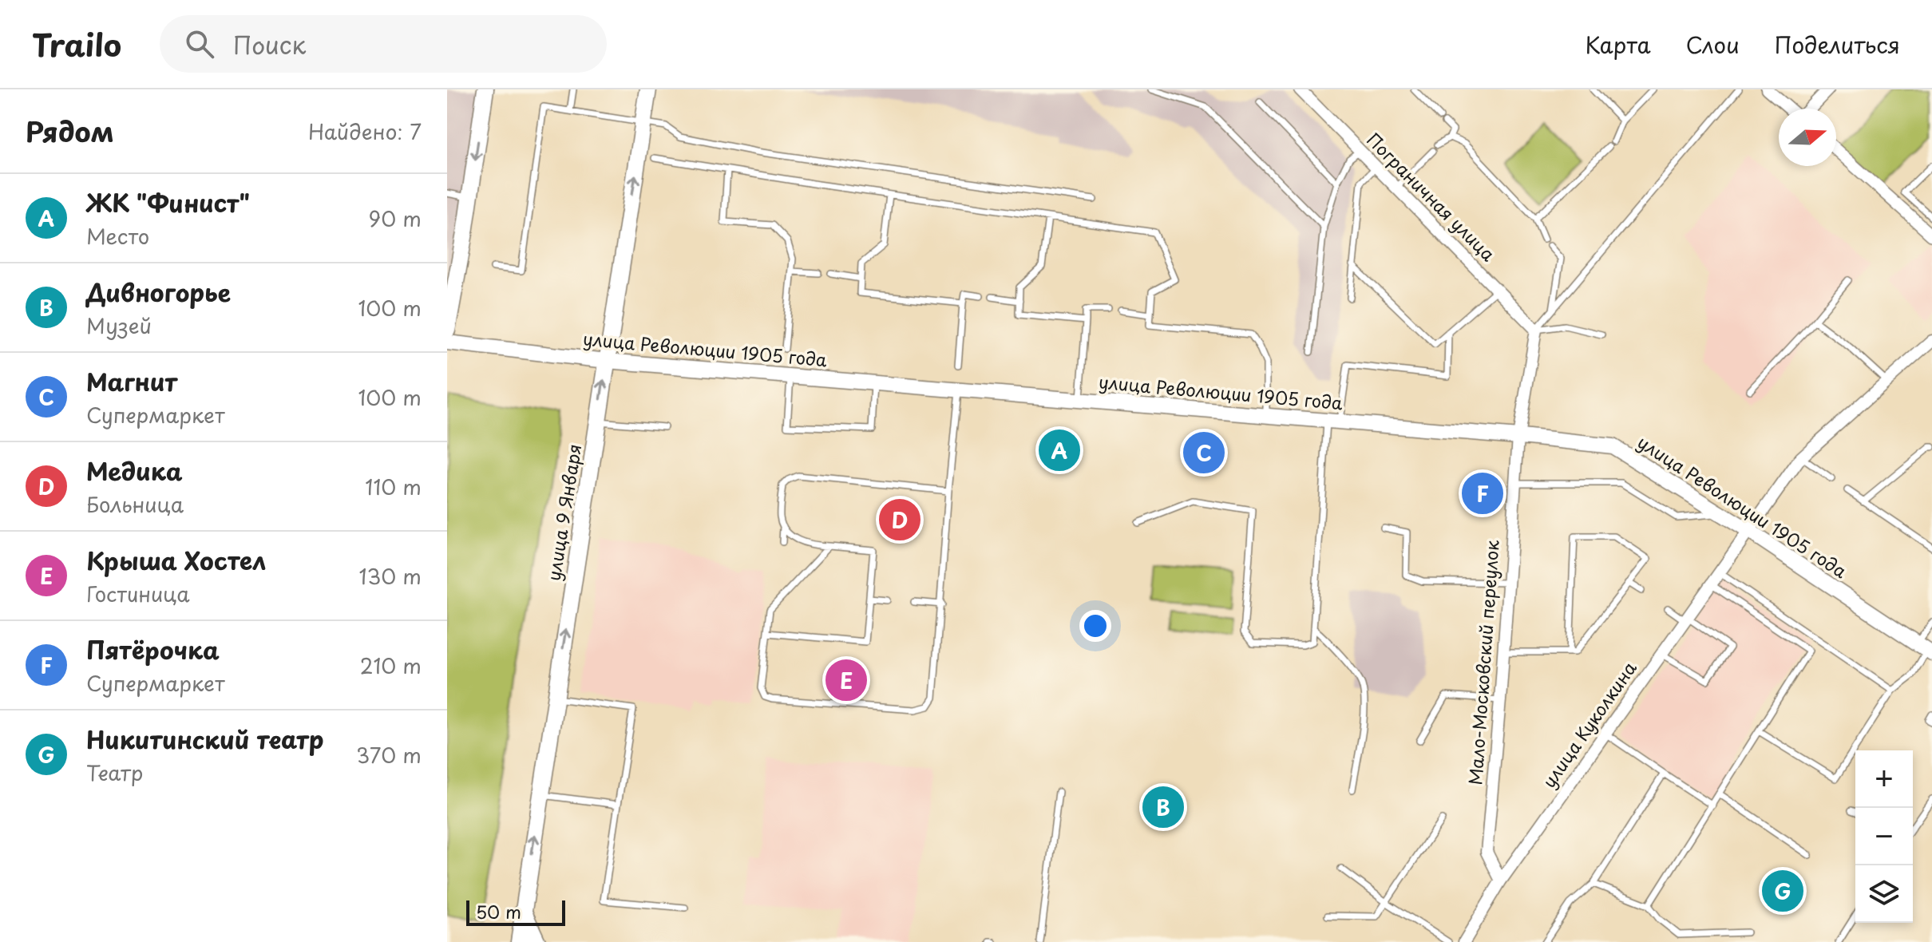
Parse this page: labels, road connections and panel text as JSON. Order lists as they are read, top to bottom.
{
  "streets": {
    "main road": ["улица 9 Января"],
    "street": [
      "Пограничная улица",
      "улица Революции 1905 года",
      "Мало-Московский переулок",
      "улица Куколкина"
    ]
  },
  "crossings": [
    ["Пограничная улица", "Мало-Московский переулок"],
    ["улица Революции 1905 года", "улица 9 Января"],
    ["улица Революции 1905 года", "Мало-Московский переулок"],
    ["улица Революции 1905 года", "улица Куколкина"],
    ["Мало-Московский переулок", "улица Куколкина"]
  ],
  "one_way": ["улица 9 Января"],
  "scale_bar": "50 m",
  "north": "right",
  "page": {
    "header": "Trailo",
    "search": "Поиск",
    "nav": ["Карта", "Слои", "Поделиться"],
    "heading": ["Рядом", "Найдено: 7"],
    "list": [
      {
        "mark": "A",
        "name": "ЖК \"Финист\"",
        "note": "Место",
        "value": "90 m"
      },
      {
        "mark": "B",
        "name": "Дивногорье",
        "note": "Музей",
        "value": "100 m"
      },
      {
        "mark": "C",
        "name": "Магнит",
        "note": "Супермаркет",
        "value": "100 m"
      },
      {
        "mark": "D",
        "name": "Медика",
        "note": "Больница",
        "value": "110 m"
      },
      {
        "mark": "E",
        "name": "Крыша Хостел",
        "note": "Гостиница",
        "value": "130 m"
      },
      {
        "mark": "F",
        "name": "Пятёрочка",
        "note": "Супермаркет",
        "value": "210 m"
      },
      {
        "mark": "G",
        "name": "Никитинский театр",
        "note": "Театр",
        "value": "370 m"
      }
    ],
    "pins": [
      "A",
      "C",
      "F",
      "D",
      "E",
      "B",
      "G"
    ],
    "map_buttons": ["+", "−"],
    "scale": "50 m"
  }
}
